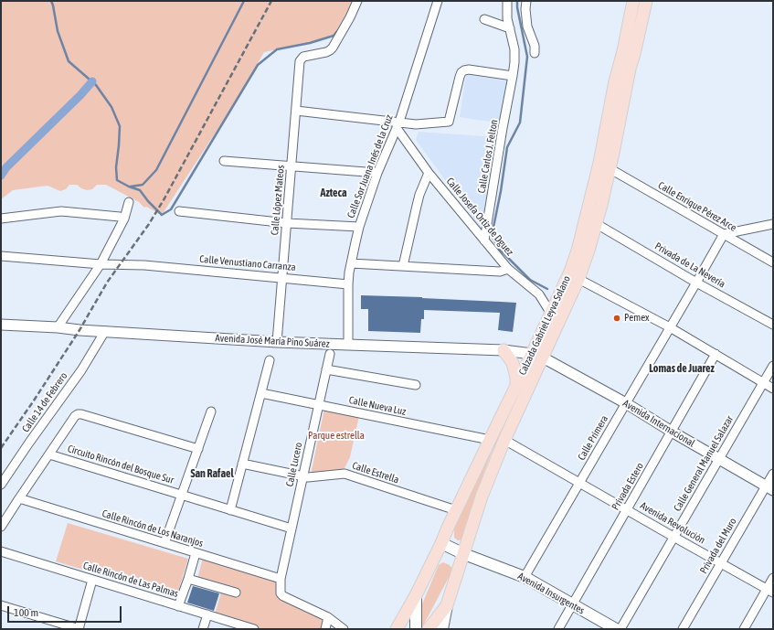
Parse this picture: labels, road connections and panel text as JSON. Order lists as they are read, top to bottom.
{
  "streets": {
    "main road": ["Calzada Gabriel Leyva Solano", "Avenida Insurgentes"],
    "street": [
      "Calle Carlos J. Felton",
      "Calle Sor Juana Inés de la Cruz",
      "Calle López Mateos",
      "Calle Enrique Pérez Arce",
      "Calle Josefa Ortiz de Dguez",
      "Calle Venustiano Carranza",
      "Privada de La Nevería",
      "Avenida José María Pino Suárez",
      "Calle 14 de Febrero",
      "Calle Nueva Luz",
      "Avenida Internacional",
      "Calle Primera",
      "Calle General Manuel Salazar",
      "Circuito Rincón del Bosque Sur",
      "Calle Lucero",
      "Calle Estrella",
      "Privada Estero",
      "Avenida Revolución",
      "Calle Rincón de Los Naranjos",
      "Privada del Muro",
      "Calle Rincón de Las Palmas"
    ]
  },
  "crossings": [
    ["Calle Carlos J. Felton", "Calle Josefa Ortiz de Dguez"],
    ["Calle Sor Juana Inés de la Cruz", "Calle Josefa Ortiz de Dguez"],
    ["Calle Sor Juana Inés de la Cruz", "Calle Venustiano Carranza"],
    ["Calle Sor Juana Inés de la Cruz", "Avenida José María Pino Suárez"],
    ["Calle López Mateos", "Calle Venustiano Carranza"],
    ["Calle López Mateos", "Avenida José María Pino Suárez"],
    ["Calle Enrique Pérez Arce", "Calzada Gabriel Leyva Solano"],
    ["Calle Enrique Pérez Arce", "Calle Primera"],
    ["Calle Josefa Ortiz de Dguez", "Calzada Gabriel Leyva Solano"],
    ["Privada de La Nevería", "Calzada Gabriel Leyva Solano"],
    ["Privada de La Nevería", "Calle Primera"],
    ["Calzada Gabriel Leyva Solano", "Avenida José María Pino Suárez"],
    ["Calzada Gabriel Leyva Solano", "Calle Nueva Luz"],
    ["Calzada Gabriel Leyva Solano", "Avenida Internacional"],
    ["Calzada Gabriel Leyva Solano", "Calle Estrella"],
    ["Calzada Gabriel Leyva Solano", "Avenida Revolución"],
    ["Calzada Gabriel Leyva Solano", "Avenida Insurgentes"],
    ["Avenida José María Pino Suárez", "Calle 14 de Febrero"],
    ["Avenida José María Pino Suárez", "Avenida Internacional"],
    ["Calle Nueva Luz", "Calle Lucero"],
    ["Avenida Internacional", "Calle Primera"],
    ["Avenida Internacional", "Calle General Manuel Salazar"],
    ["Avenida Internacional", "Privada Estero"],
    ["Avenida Internacional", "Privada del Muro"],
    ["Calle Primera", "Avenida Revolución"],
    ["Calle Primera", "Avenida Insurgentes"],
    ["Calle General Manuel Salazar", "Avenida Revolución"],
    ["Circuito Rincón del Bosque Sur", "Calle Lucero"],
    ["Calle Lucero", "Calle Estrella"],
    ["Calle Lucero", "Calle Rincón de Los Naranjos"],
    ["Privada Estero", "Avenida Revolución"],
    ["Privada Estero", "Avenida Insurgentes"],
    ["Avenida Revolución", "Privada del Muro"]
  ],
  "districts": ["Azteca", "Lomas de Juarez", "San Rafael"],
  "parks": ["Parque estrella"],
  "places": ["Pemex"],
  "scale_bar": "100 m"
}
